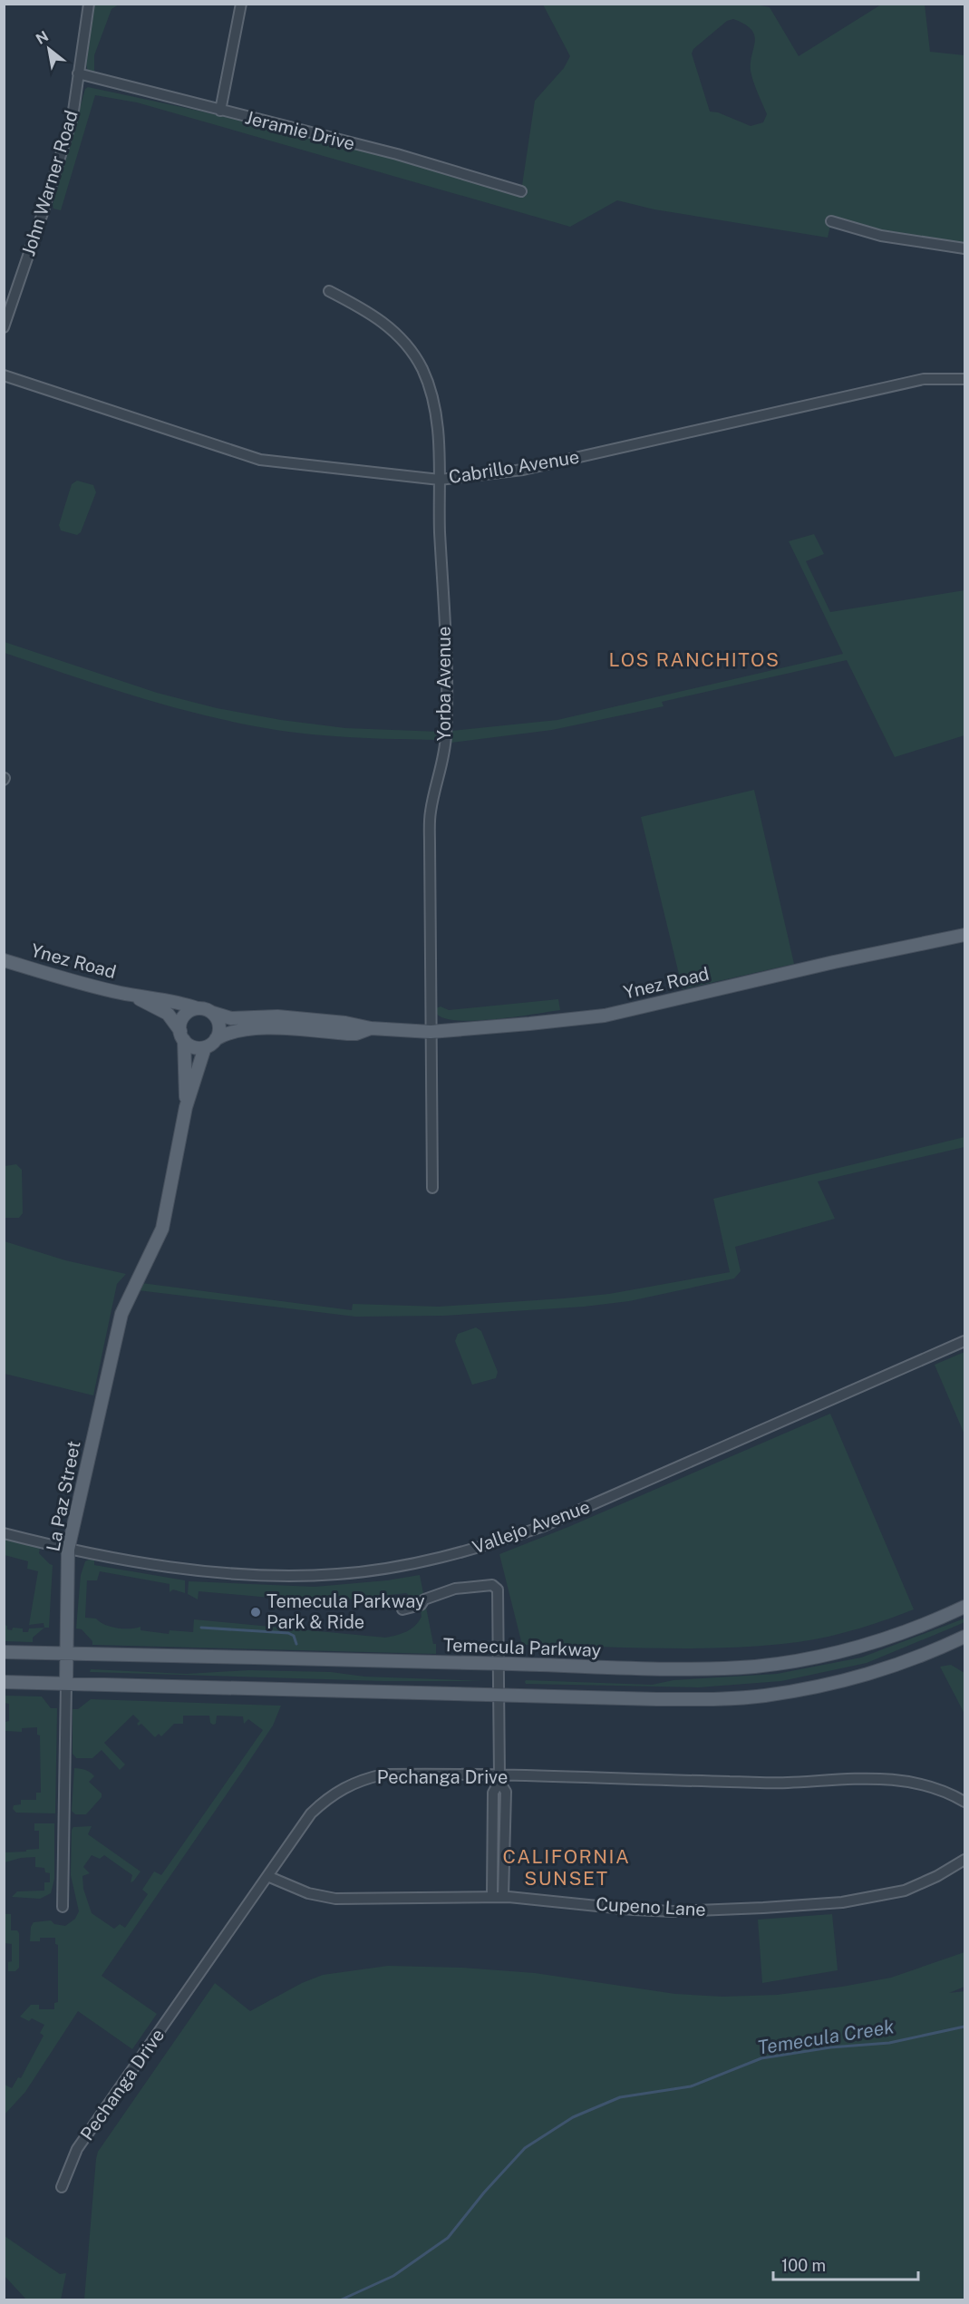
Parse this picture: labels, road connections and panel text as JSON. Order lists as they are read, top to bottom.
{
  "streets": {
    "main road": ["Ynez Road", "La Paz Street", "Temecula Parkway"],
    "street": [
      "Jeramie Drive",
      "John Warner Road",
      "Cabrillo Avenue",
      "Yorba Avenue",
      "Vallejo Avenue",
      "Pechanga Drive",
      "Cupeno Lane"
    ]
  },
  "crossings": [
    ["Jeramie Drive", "John Warner Road"],
    ["Cabrillo Avenue", "Yorba Avenue"],
    ["Yorba Avenue", "Ynez Road"],
    ["Ynez Road", "La Paz Street"],
    ["La Paz Street", "Vallejo Avenue"],
    ["La Paz Street", "Temecula Parkway"],
    ["Pechanga Drive", "Cupeno Lane"]
  ],
  "districts": ["LOS RANCHITOS", "CALIFORNIA SUNSET"],
  "water": ["Temecula Creek"],
  "places": ["Temecula Parkway Park & Ride"],
  "scale_bar": "100 m",
  "north": "top left"
}
